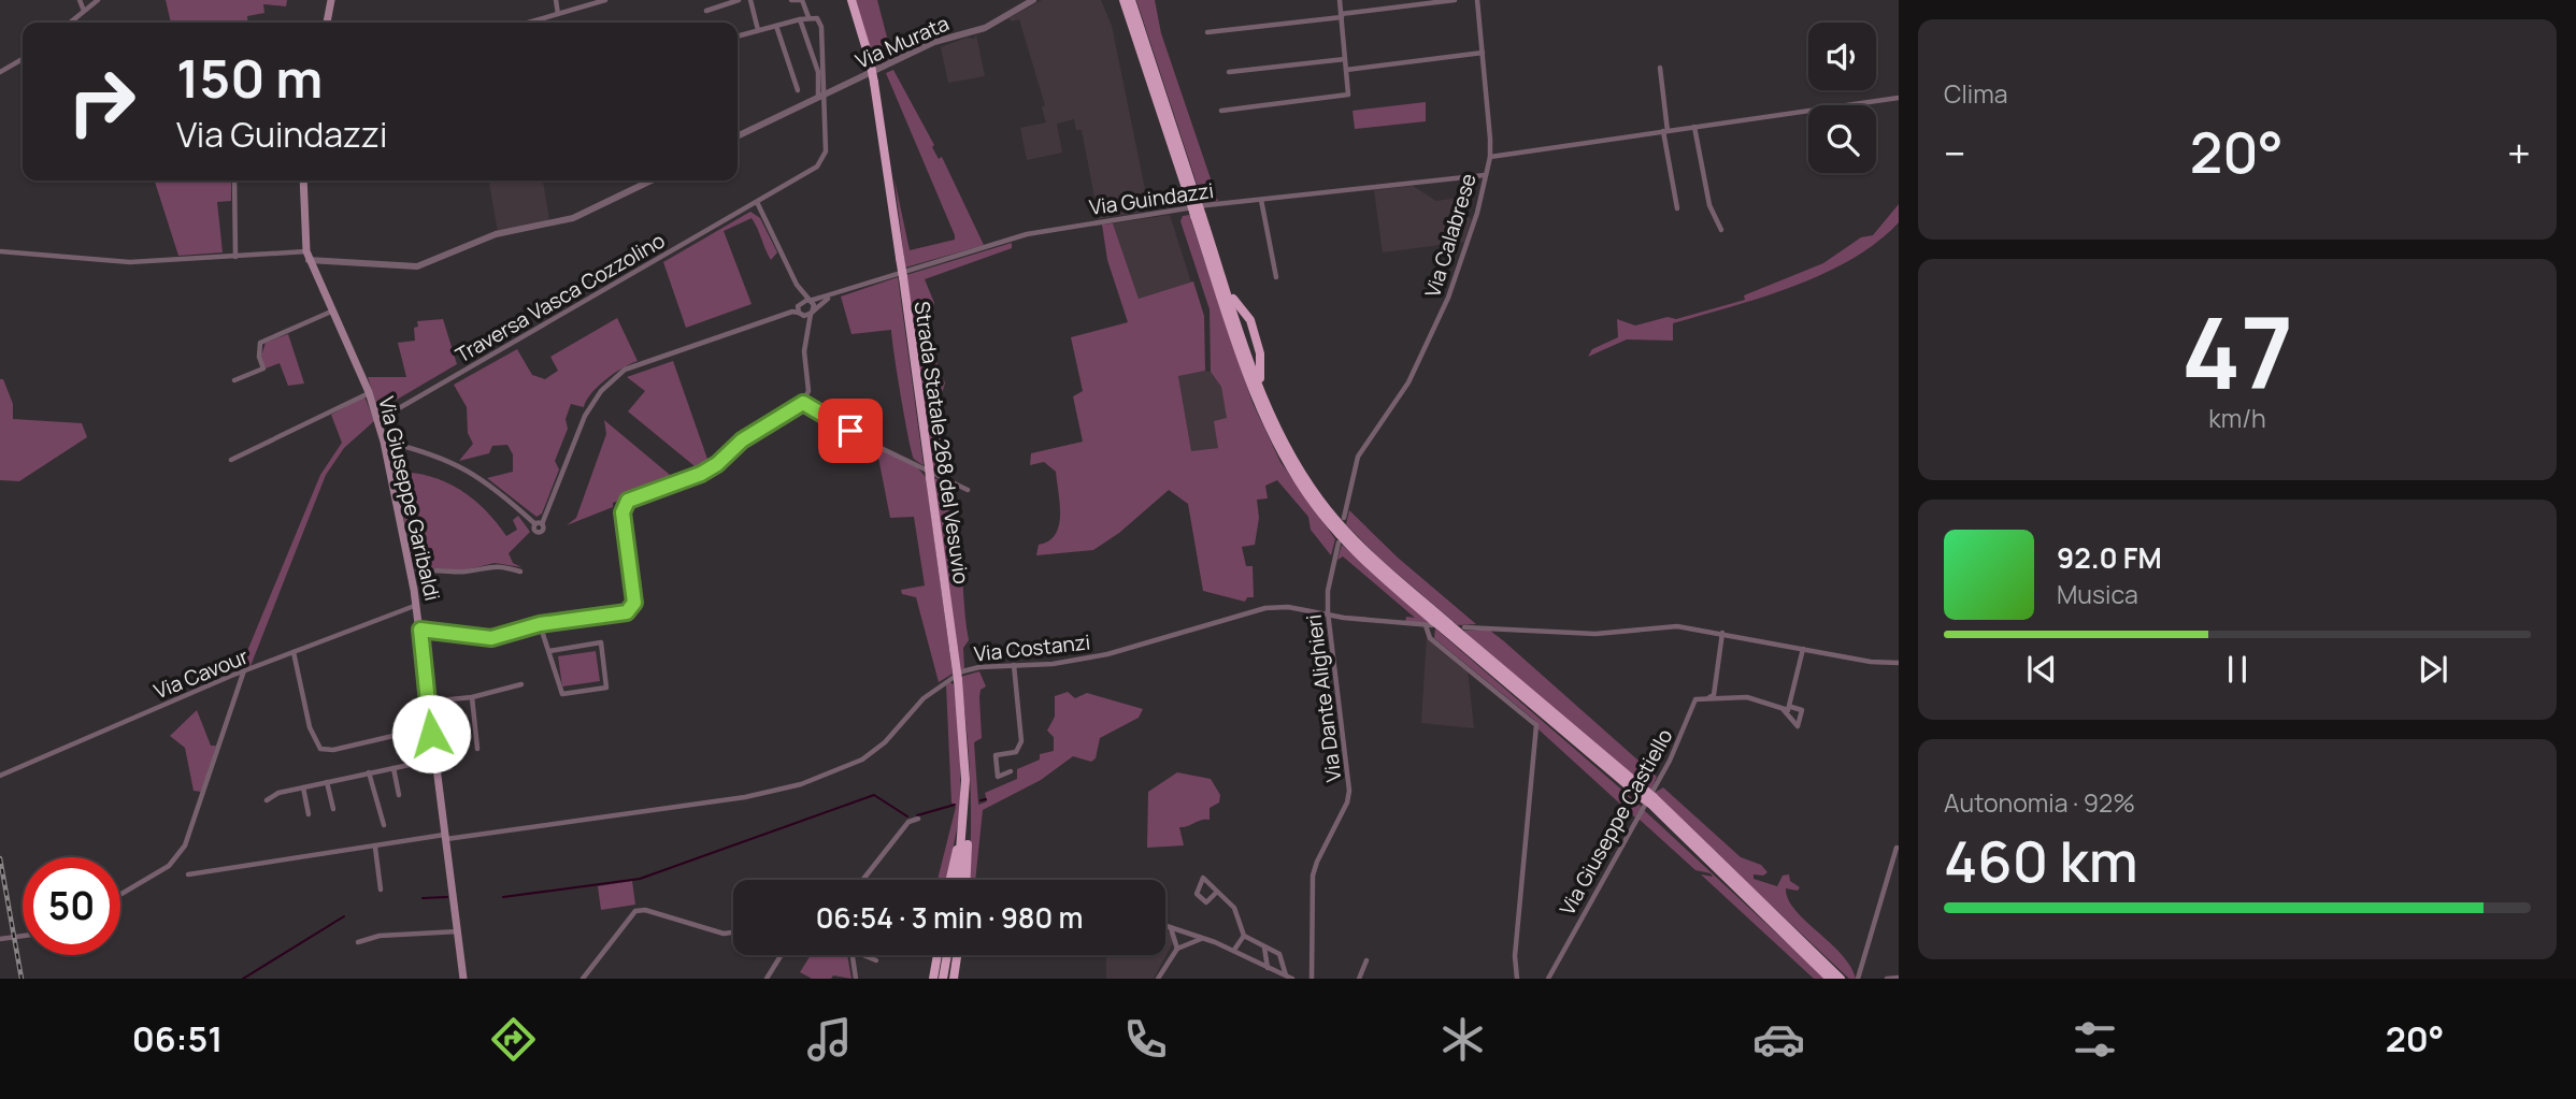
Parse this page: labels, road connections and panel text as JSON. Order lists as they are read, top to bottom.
{
  "streets": {
    "highway": ["Strada Statale 268 del Vesuvio"],
    "main road": ["Via Giuseppe Garibaldi"],
    "street": [
      "Via Murata",
      "Via Guindazzi",
      "Via Calabrese",
      "Traversa Vasca Cozzolino",
      "Via Costanzi",
      "Via Cavour",
      "Via Dante Alighieri",
      "Via Giuseppe Castiello"
    ]
  },
  "crossings": [
    ["Via Murata", "Traversa Vasca Cozzolino"],
    ["Via Guindazzi", "Via Calabrese"],
    ["Traversa Vasca Cozzolino", "Via Giuseppe Garibaldi"],
    ["Via Giuseppe Garibaldi", "Via Costanzi"],
    ["Via Giuseppe Garibaldi", "Via Cavour"],
    ["Via Costanzi", "Via Dante Alighieri"]
  ],
  "page": {
    "tile": [
      "Clima",
      ["47", "km/h"],
      ["Autonomia · 92%", "460 km"]
    ],
    "turn": ["150 m", "Via Guindazzi"],
    "heat": ["−", "20°", "+"],
    "song": ["92.0 FM", "Musica"],
    "limit": "50",
    "trip": "06:54 · 3 min · 980 m",
    "tabs": ["06:51", "20°"]
  }
}
